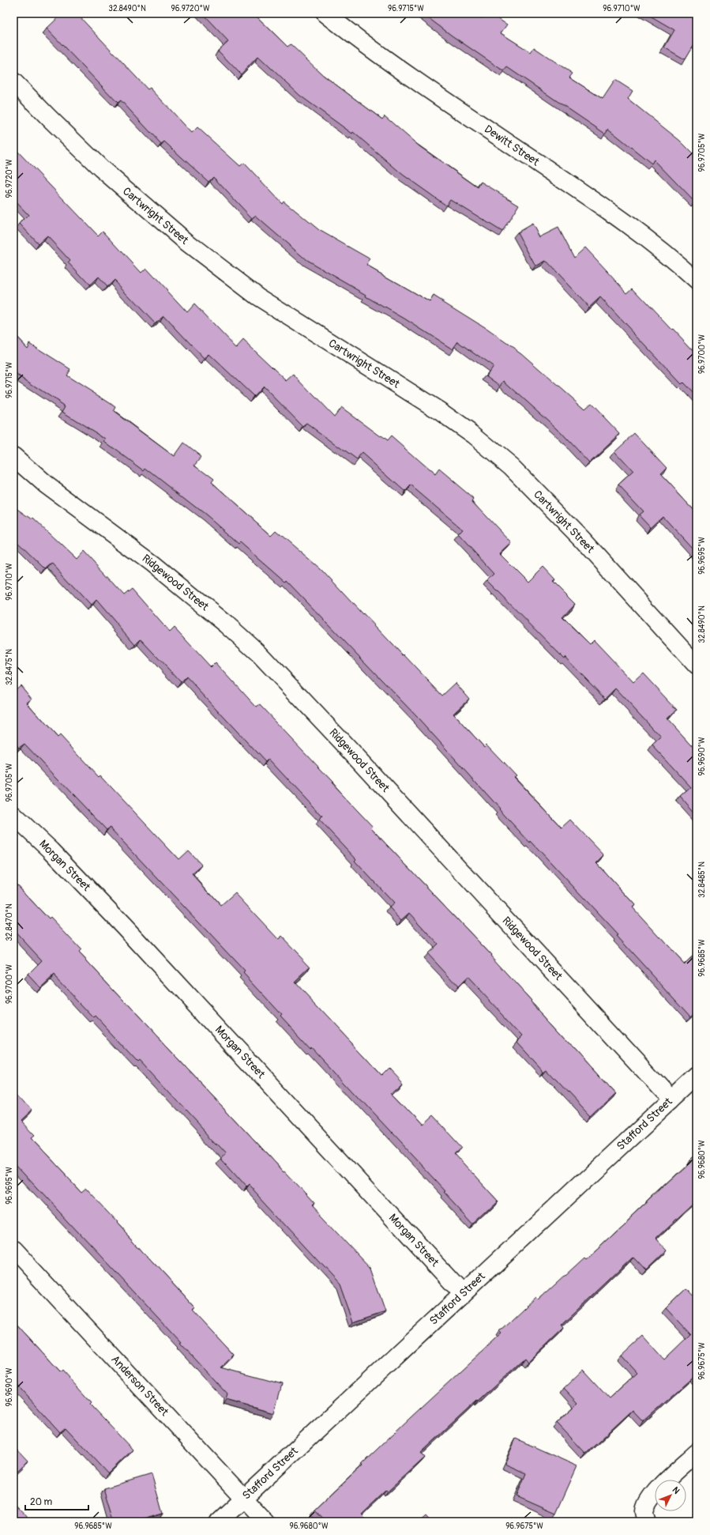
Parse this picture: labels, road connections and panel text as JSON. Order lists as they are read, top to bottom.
{
  "streets": {
    "street": [
      "Dewitt Street",
      "Cartwright Street",
      "Ridgewood Street",
      "Morgan Street",
      "Stafford Street",
      "Anderson Street"
    ]
  },
  "crossings": [
    ["Ridgewood Street", "Stafford Street"],
    ["Morgan Street", "Stafford Street"],
    ["Stafford Street", "Anderson Street"]
  ],
  "scale_bar": "20 m",
  "north": "top right",
  "coordinates": [
    "32.8490°N",
    "96.9720°W",
    "96.9715°W",
    "96.9710°W",
    "96.9705°W",
    "96.9700°W",
    "96.9695°W",
    "32.8475°N",
    "96.9690°W",
    "32.8485°N",
    "32.8470°N",
    "96.9685°W",
    "96.9680°W",
    "96.9675°W"
  ]
}
